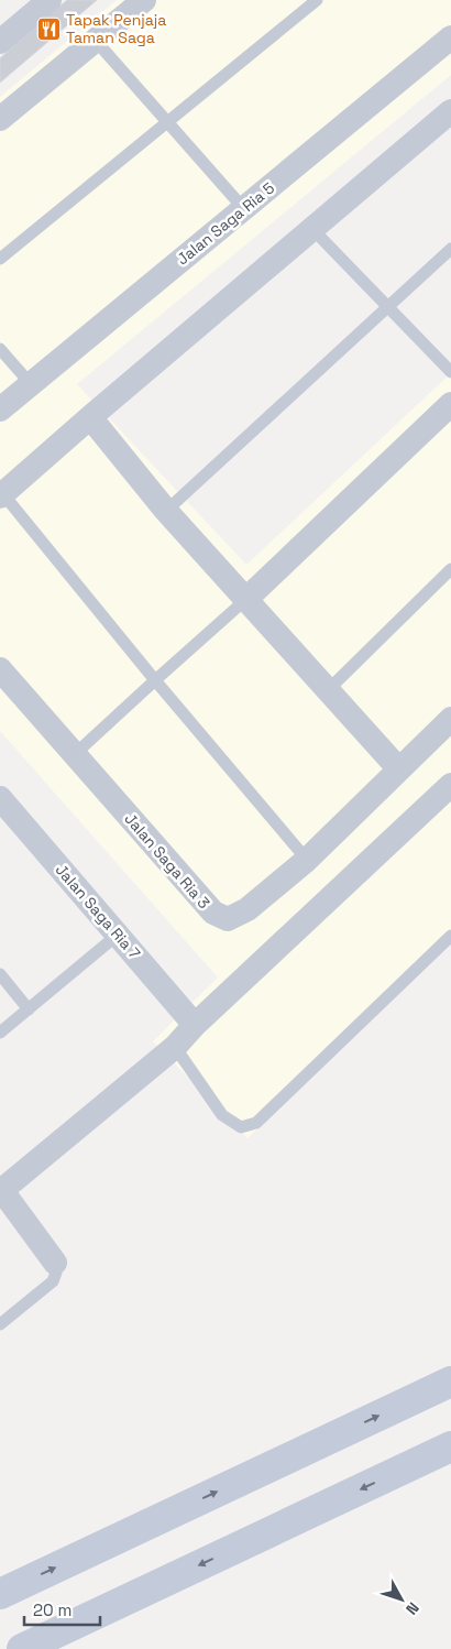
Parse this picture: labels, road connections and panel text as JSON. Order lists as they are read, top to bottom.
{
  "streets": {
    "street": ["Jalan Saga Ria 5", "Jalan Saga Ria 3", "Jalan Saga Ria 7"]
  },
  "places": {
    "restaurant": ["Tapak Penjaja Taman Saga"]
  },
  "scale_bar": "20 m",
  "north": "bottom right"
}
